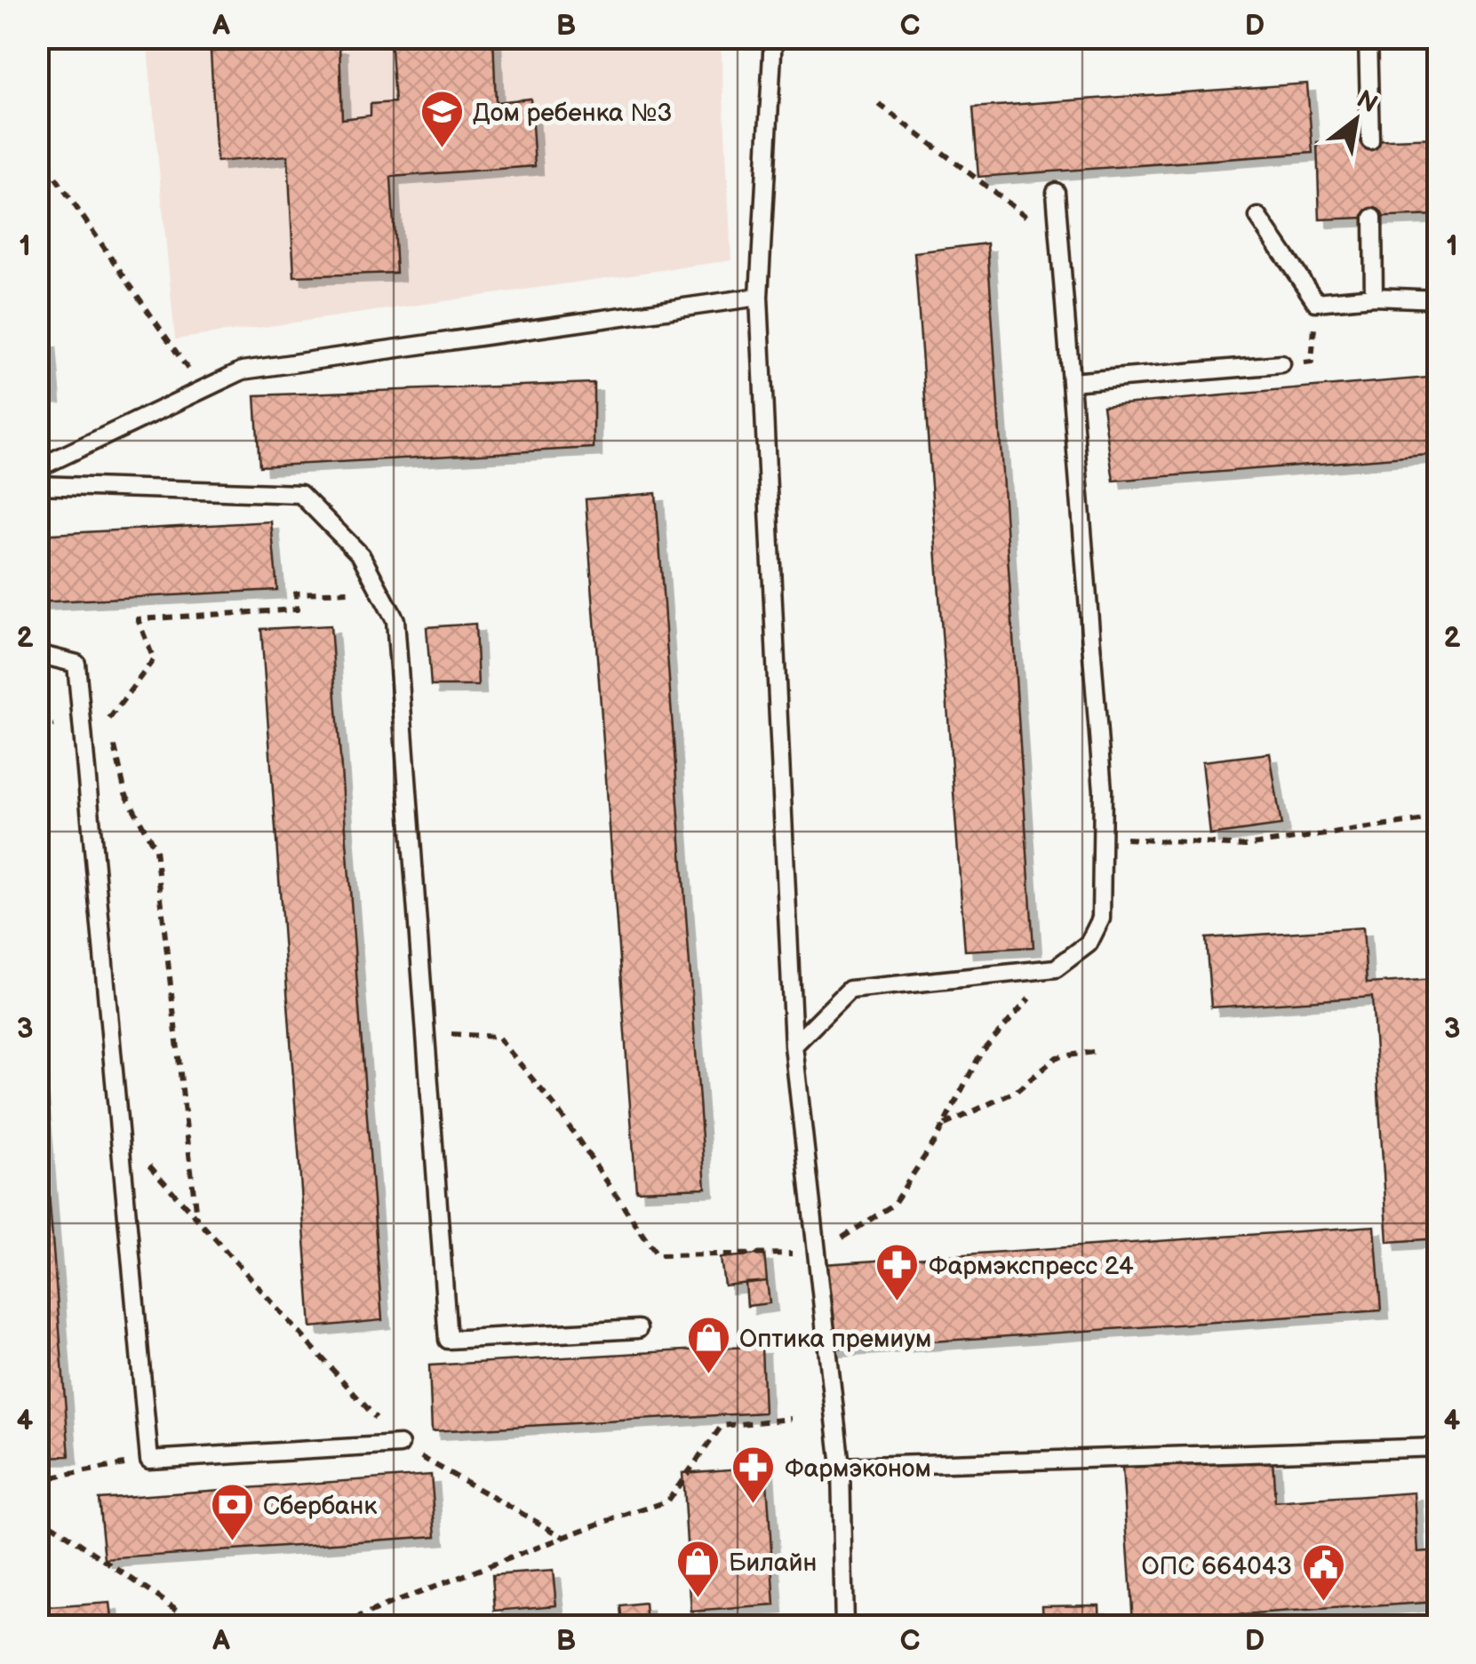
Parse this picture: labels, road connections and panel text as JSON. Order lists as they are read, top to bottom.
{
  "places": {
    "school or university": ["Дом ребенка №3"],
    "pharmacy": ["Фармэкспресс 24", "Фармэконом"],
    "shop": ["Оптика премиум", "Билайн"],
    "bank": ["Сбербанк"],
    "public building": ["ОПС 664043"]
  },
  "north": "top right",
  "grid": {
    "columns": [
      "A",
      "B",
      "C",
      "D"
    ],
    "rows": [
      "1",
      "2",
      "3",
      "4"
    ]
  }
}
